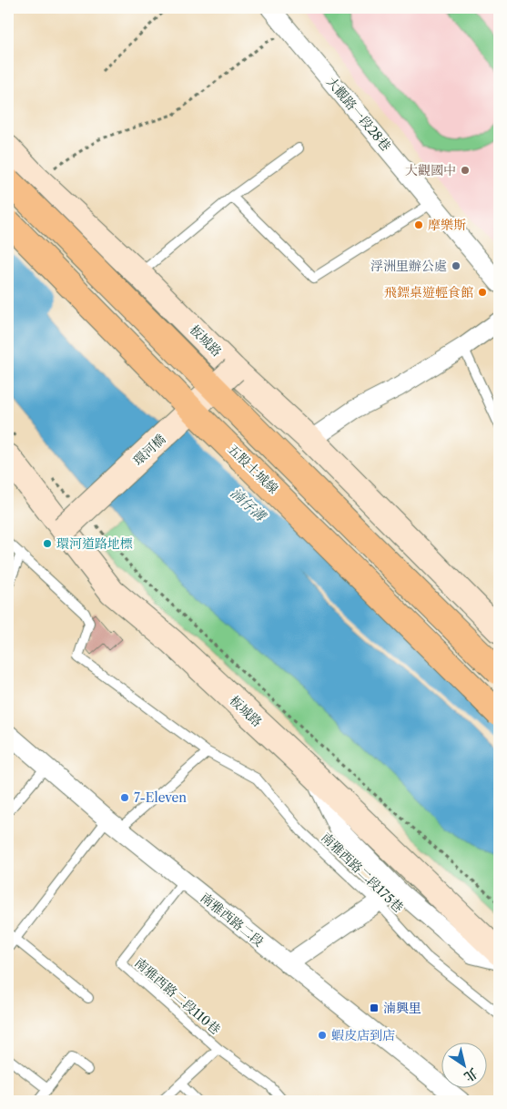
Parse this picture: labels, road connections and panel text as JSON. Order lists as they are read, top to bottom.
{
  "streets": {
    "highway": ["五股土城線"],
    "street": [
      "大觀路一段28巷",
      "板城路",
      "環河橋",
      "南雅西路二段"
    ],
    "lane": ["南雅西路二段175巷", "南雅西路二段110巷"]
  },
  "crossings": [
    ["板城路", "環河橋"],
    ["南雅西路二段", "南雅西路二段110巷"]
  ],
  "water": ["湳仔溝"],
  "places": {
    "other": [
      "大觀國中",
      "摩樂斯",
      "浮洲里辦公處",
      "飛鏢桌遊輕食館",
      "環河道路地標",
      "7-Eleven",
      "蝦皮店到店"
    ],
    "transit": ["湳興里"]
  },
  "north": "bottom right"
}
